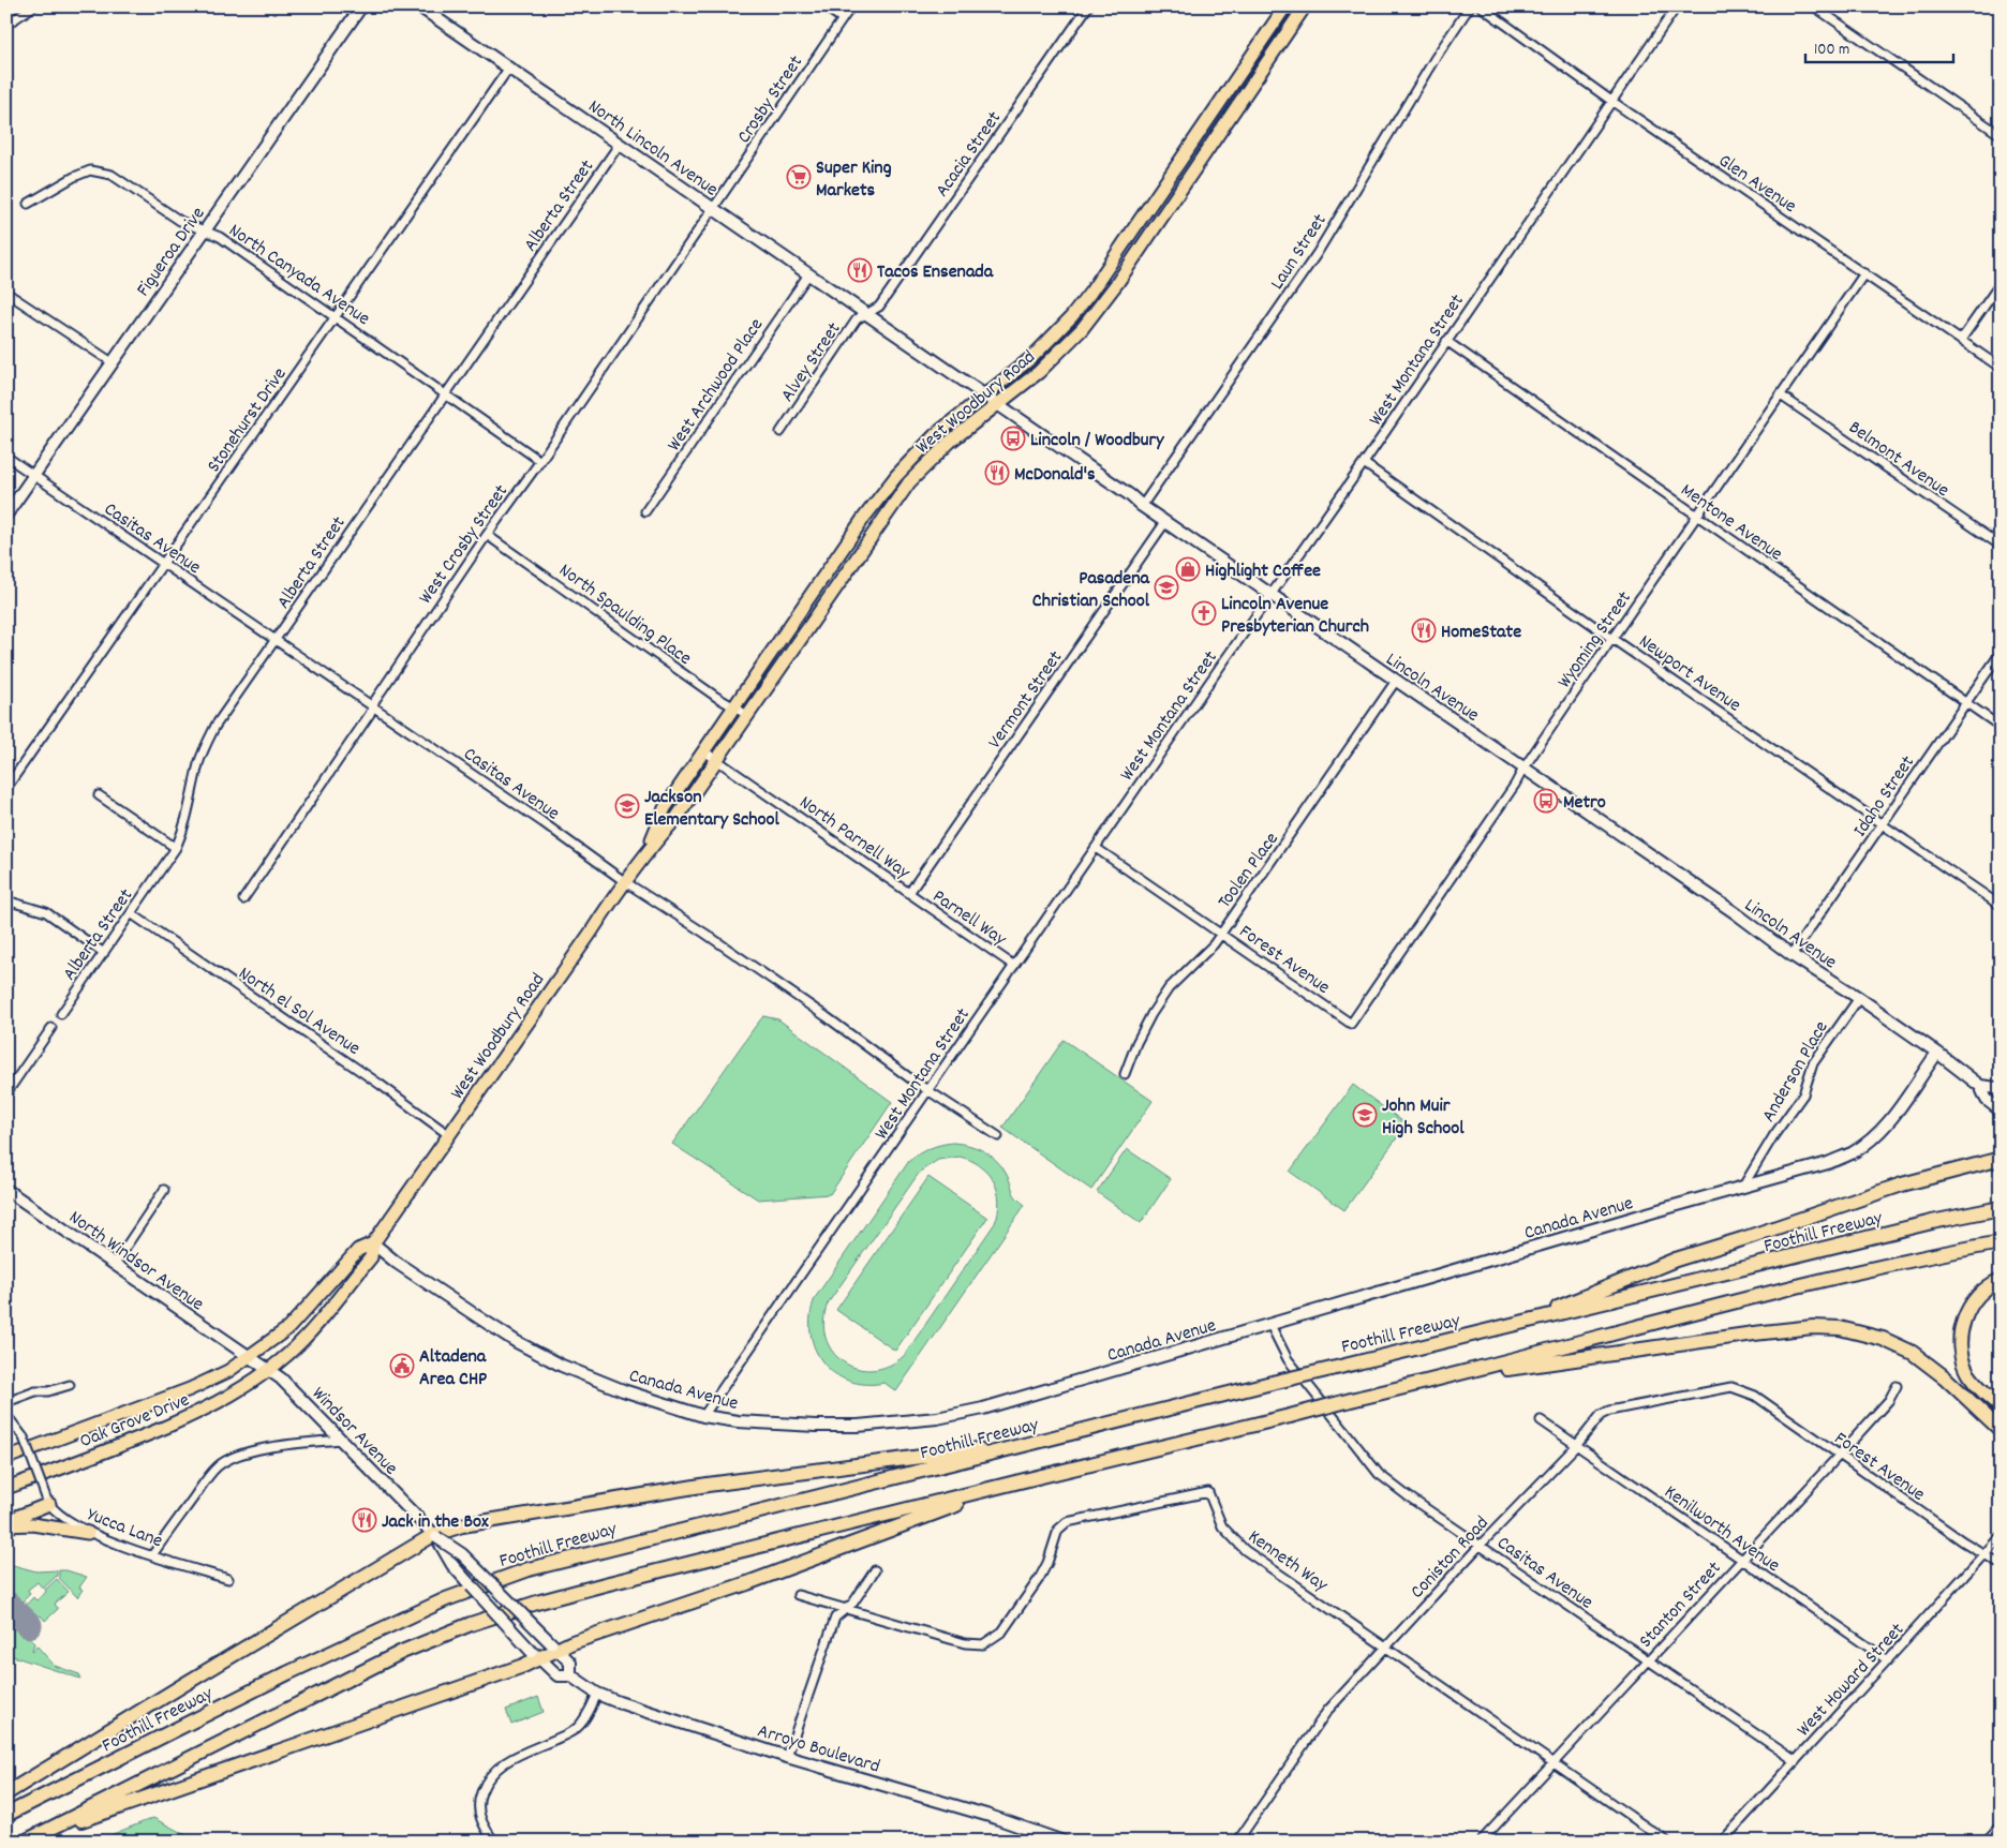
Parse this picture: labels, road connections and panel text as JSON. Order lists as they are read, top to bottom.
{
  "streets": {
    "highway": ["Foothill Freeway"],
    "main road": ["West Woodbury Road", "Oak Grove Drive"],
    "street": [
      "Crosby Street",
      "North Lincoln Avenue",
      "Acacia Street",
      "Glen Avenue",
      "Alberta Street",
      "Figueroa Drive",
      "Laun Street",
      "North Canyada Avenue",
      "West Montana Street",
      "Alvey Street",
      "West Archwood Place",
      "Stonehurst Drive",
      "Belmont Avenue",
      "Mentone Avenue",
      "Casitas Avenue",
      "West Crosby Street",
      "North Spaulding Place",
      "Wyoming Street",
      "Newport Avenue",
      "Lincoln Avenue",
      "Vermont Street",
      "Idaho Street",
      "North Parnell Way",
      "Toolen Place",
      "Parnell Way",
      "Forest Avenue",
      "North el Sol Avenue",
      "Anderson Place",
      "Canada Avenue",
      "North Windsor Avenue",
      "Windsor Avenue",
      "Yucca Lane",
      "Kenilworth Avenue",
      "Coniston Road",
      "Kenneth Way",
      "Stanton Street",
      "West Howard Street",
      "Arroyo Boulevard"
    ]
  },
  "crossings": [
    ["Crosby Street", "North Lincoln Avenue"],
    ["Crosby Street", "West Crosby Street"],
    ["North Lincoln Avenue", "Acacia Street"],
    ["North Lincoln Avenue", "Alberta Street"],
    ["North Lincoln Avenue", "Alvey Street"],
    ["North Lincoln Avenue", "West Archwood Place"],
    ["North Lincoln Avenue", "Stonehurst Drive"],
    ["North Lincoln Avenue", "West Crosby Street"],
    ["North Lincoln Avenue", "Lincoln Avenue"],
    ["Acacia Street", "Alvey Street"],
    ["Acacia Street", "Lincoln Avenue"],
    ["Glen Avenue", "West Montana Street"],
    ["Glen Avenue", "Wyoming Street"],
    ["Alberta Street", "North Canyada Avenue"],
    ["Alberta Street", "Casitas Avenue"],
    ["Alberta Street", "North el Sol Avenue"],
    ["Figueroa Drive", "North Canyada Avenue"],
    ["Figueroa Drive", "Casitas Avenue"],
    ["Laun Street", "Lincoln Avenue"],
    ["North Canyada Avenue", "Stonehurst Drive"],
    ["North Canyada Avenue", "West Crosby Street"],
    ["West Montana Street", "Mentone Avenue"],
    ["West Montana Street", "Casitas Avenue"],
    ["West Montana Street", "Newport Avenue"],
    ["West Montana Street", "Lincoln Avenue"],
    ["West Montana Street", "Parnell Way"],
    ["West Montana Street", "Forest Avenue"],
    ["West Montana Street", "Canada Avenue"],
    ["Alvey Street", "Lincoln Avenue"],
    ["West Woodbury Road", "Casitas Avenue"],
    ["West Woodbury Road", "North Spaulding Place"],
    ["West Woodbury Road", "Lincoln Avenue"],
    ["West Woodbury Road", "North Parnell Way"],
    ["West Woodbury Road", "North el Sol Avenue"],
    ["West Woodbury Road", "Canada Avenue"],
    ["West Woodbury Road", "North Windsor Avenue"],
    ["West Woodbury Road", "Oak Grove Drive"],
    ["West Woodbury Road", "Windsor Avenue"],
    ["Stonehurst Drive", "Casitas Avenue"],
    ["Belmont Avenue", "Wyoming Street"],
    ["Mentone Avenue", "Wyoming Street"],
    ["Mentone Avenue", "Idaho Street"],
    ["Casitas Avenue", "West Crosby Street"],
    ["Casitas Avenue", "Canada Avenue"],
    ["Casitas Avenue", "Coniston Road"],
    ["Casitas Avenue", "Stanton Street"],
    ["Casitas Avenue", "West Howard Street"],
    ["West Crosby Street", "North Spaulding Place"],
    ["Wyoming Street", "Newport Avenue"],
    ["Wyoming Street", "Lincoln Avenue"],
    ["Wyoming Street", "Forest Avenue"],
    ["Newport Avenue", "Idaho Street"],
    ["Lincoln Avenue", "Vermont Street"],
    ["Lincoln Avenue", "Idaho Street"],
    ["Lincoln Avenue", "Toolen Place"],
    ["Lincoln Avenue", "Anderson Place"],
    ["Lincoln Avenue", "Canada Avenue"],
    ["Vermont Street", "North Parnell Way"],
    ["Vermont Street", "Parnell Way"],
    ["North Parnell Way", "Parnell Way"],
    ["Toolen Place", "Forest Avenue"],
    ["Forest Avenue", "Coniston Road"],
    ["Forest Avenue", "Stanton Street"],
    ["Forest Avenue", "West Howard Street"],
    ["Anderson Place", "Canada Avenue"],
    ["North Windsor Avenue", "Oak Grove Drive"],
    ["North Windsor Avenue", "Windsor Avenue"],
    ["Oak Grove Drive", "Windsor Avenue"],
    ["Windsor Avenue", "Arroyo Boulevard"],
    ["Kenilworth Avenue", "Coniston Road"],
    ["Kenilworth Avenue", "Stanton Street"],
    ["Kenilworth Avenue", "West Howard Street"],
    ["Coniston Road", "Kenneth Way"],
    ["Kenneth Way", "Stanton Street"]
  ],
  "places": {
    "supermarket": ["Super King Markets"],
    "restaurant": [
      "Tacos Ensenada",
      "McDonald's",
      "HomeState",
      "Jack in the Box"
    ],
    "bus stop": ["Lincoln / Woodbury", "Metro"],
    "shop": ["Highlight Coffee"],
    "school or university": ["Pasadena Christian School", "Jackson Elementary School", "John Muir High School"],
    "church": ["Lincoln Avenue Presbyterian Church"],
    "public building": ["Altadena Area CHP"]
  },
  "scale_bar": "100 m"
}
